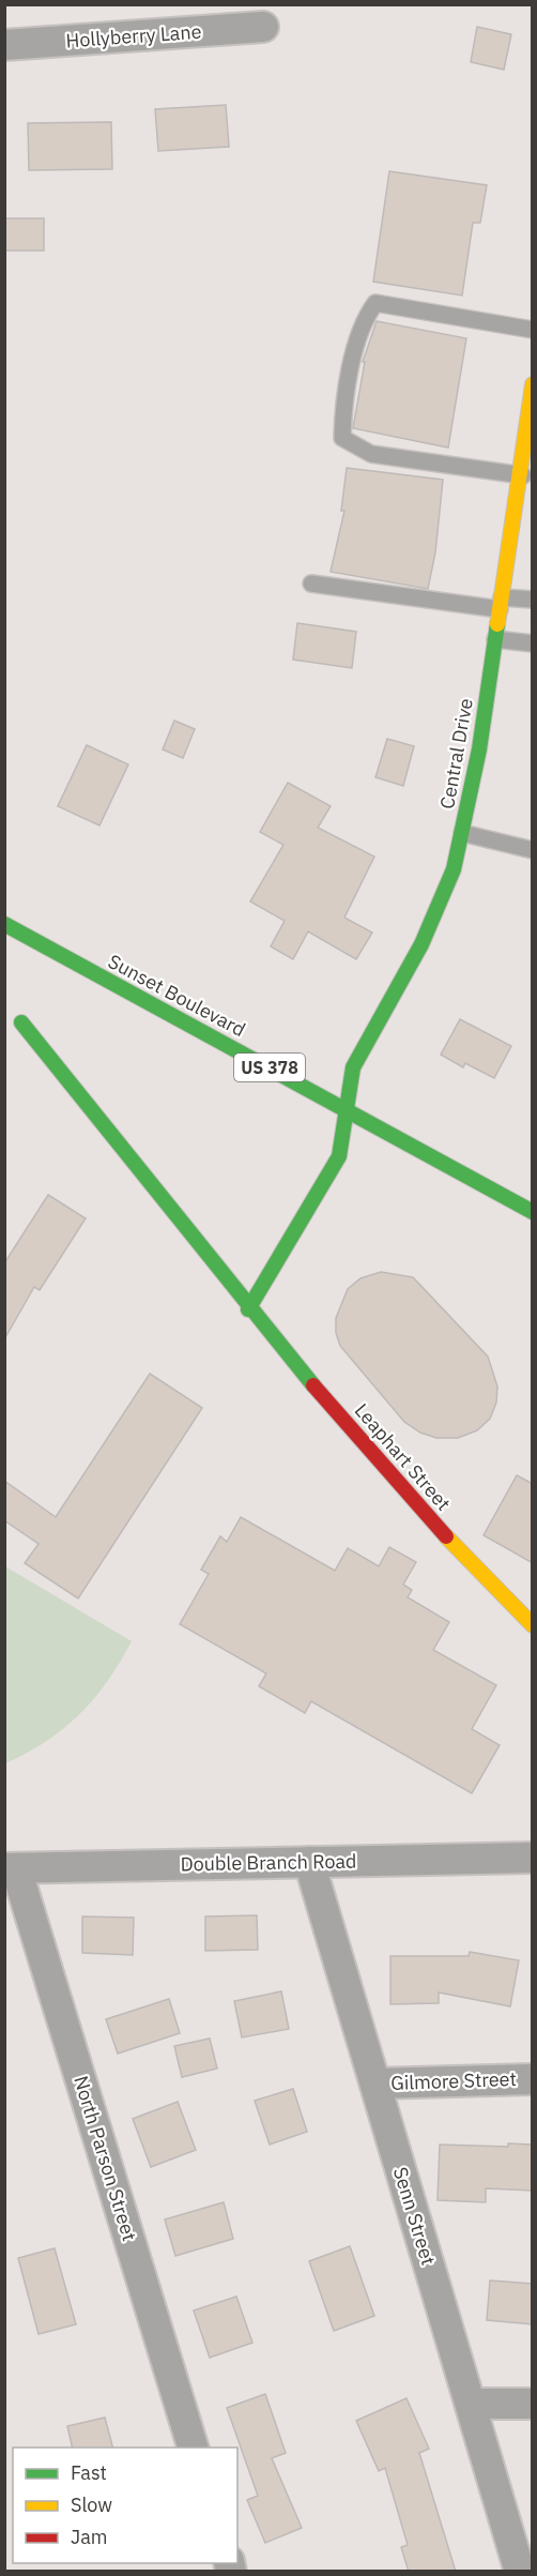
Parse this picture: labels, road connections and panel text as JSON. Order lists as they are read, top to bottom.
{
  "streets": {
    "street": [
      "Hollyberry Lane",
      "Central Drive",
      "Sunset Boulevard",
      "US 378",
      "Leaphart Street",
      "Double Branch Road",
      "Gilmore Street",
      "North Parson Street",
      "Senn Street"
    ]
  },
  "crossings": [
    ["Central Drive", "Sunset Boulevard"],
    ["Double Branch Road", "North Parson Street"],
    ["Double Branch Road", "Senn Street"],
    ["Gilmore Street", "Senn Street"]
  ],
  "legend": ["Fast", "Slow", "Jam"]
}
